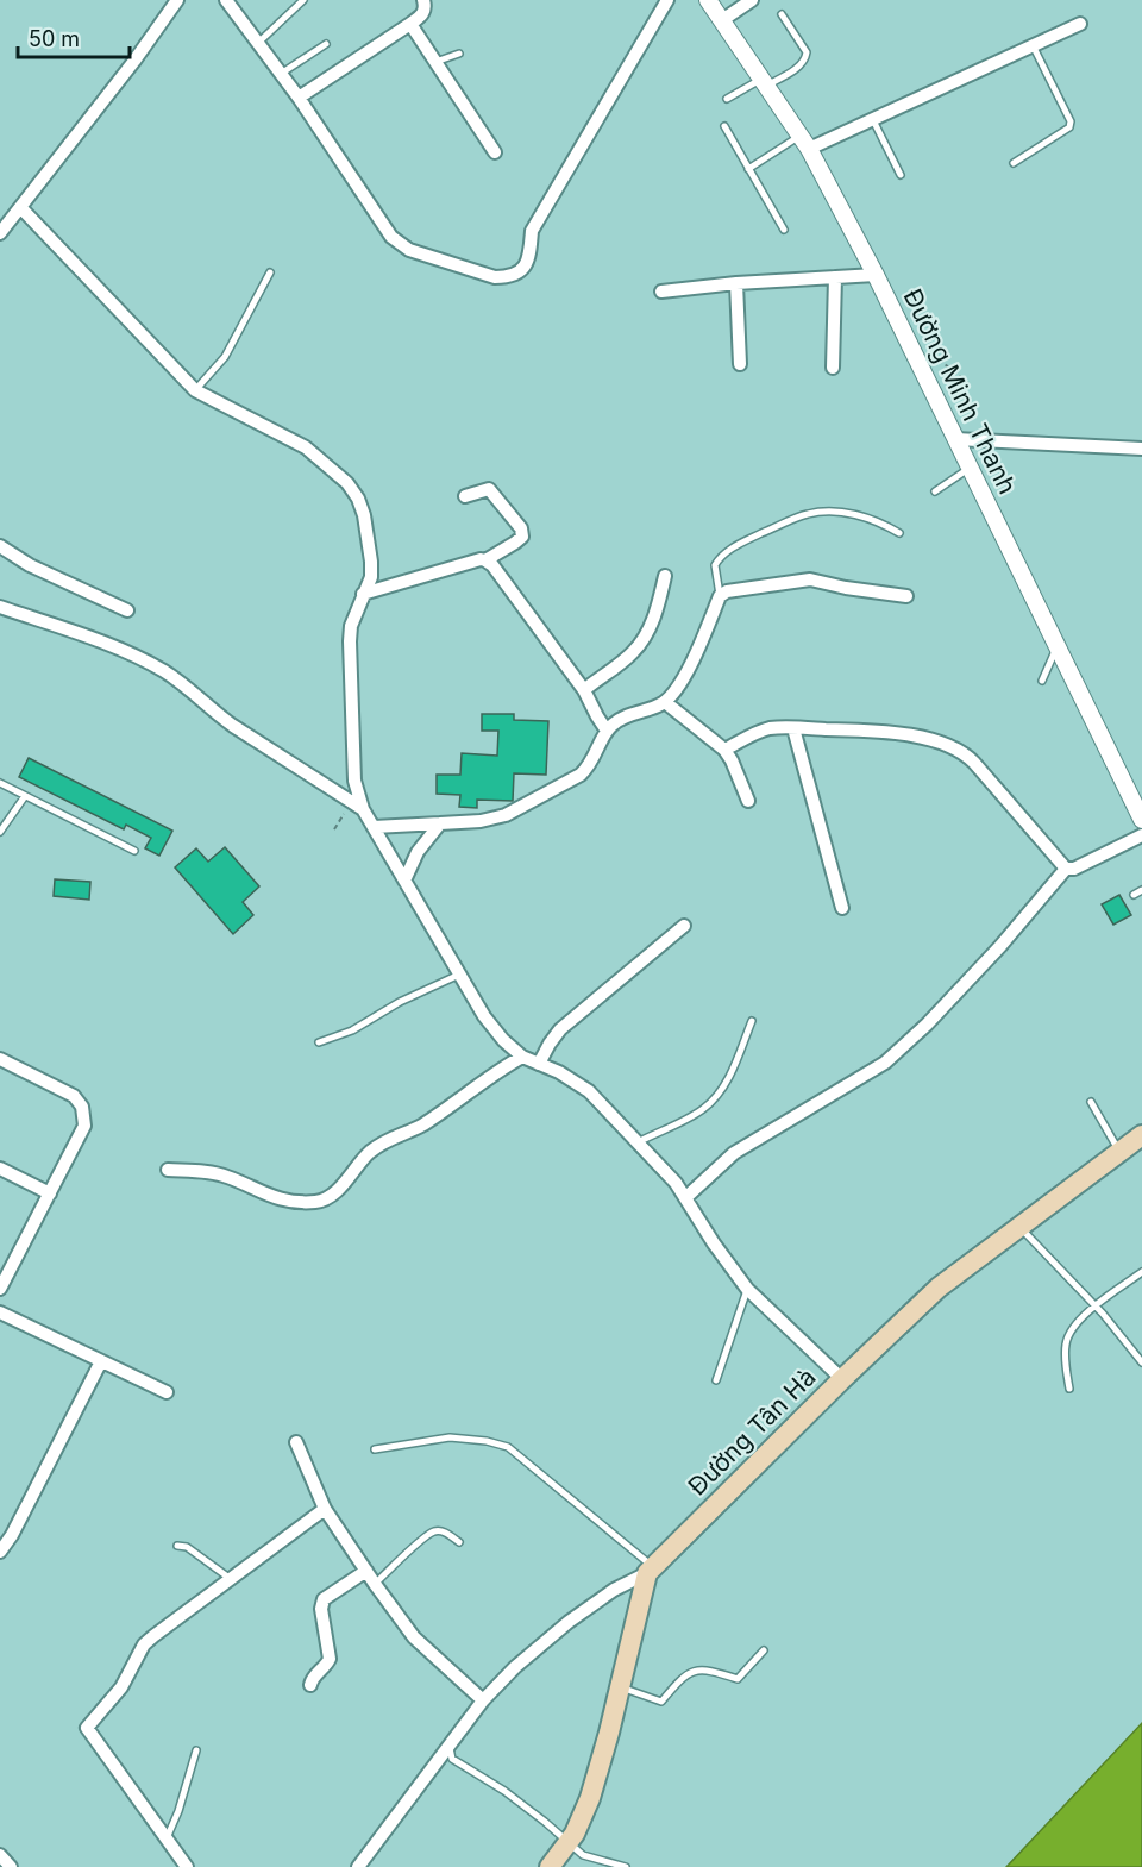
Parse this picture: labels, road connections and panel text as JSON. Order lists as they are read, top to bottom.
{
  "streets": {
    "main road": ["Đường Tân Hà"],
    "street": ["Đường Minh Thanh"]
  },
  "scale_bar": "50 m"
}
